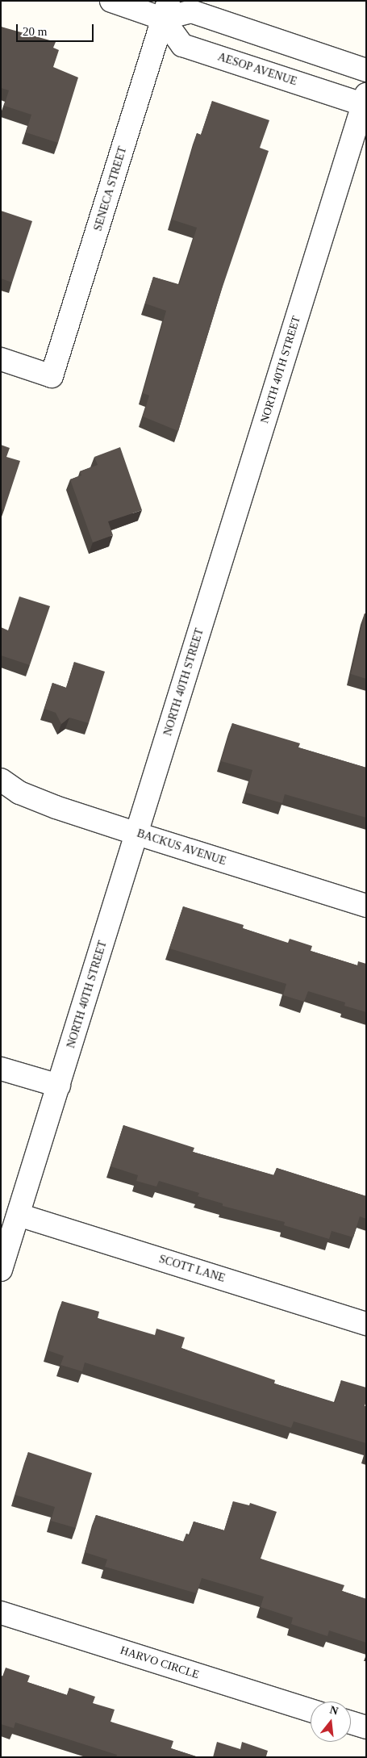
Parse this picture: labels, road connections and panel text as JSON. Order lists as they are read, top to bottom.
{
  "streets": {
    "street": [
      "AESOP AVENUE",
      "SENECA STREET",
      "NORTH 40TH STREET",
      "BACKUS AVENUE",
      "SCOTT LANE",
      "HARVO CIRCLE"
    ]
  },
  "crossings": [
    ["AESOP AVENUE", "SENECA STREET"],
    ["AESOP AVENUE", "NORTH 40TH STREET"],
    ["NORTH 40TH STREET", "BACKUS AVENUE"],
    ["NORTH 40TH STREET", "SCOTT LANE"]
  ],
  "scale_bar": "20 m",
  "north": "top"
}
